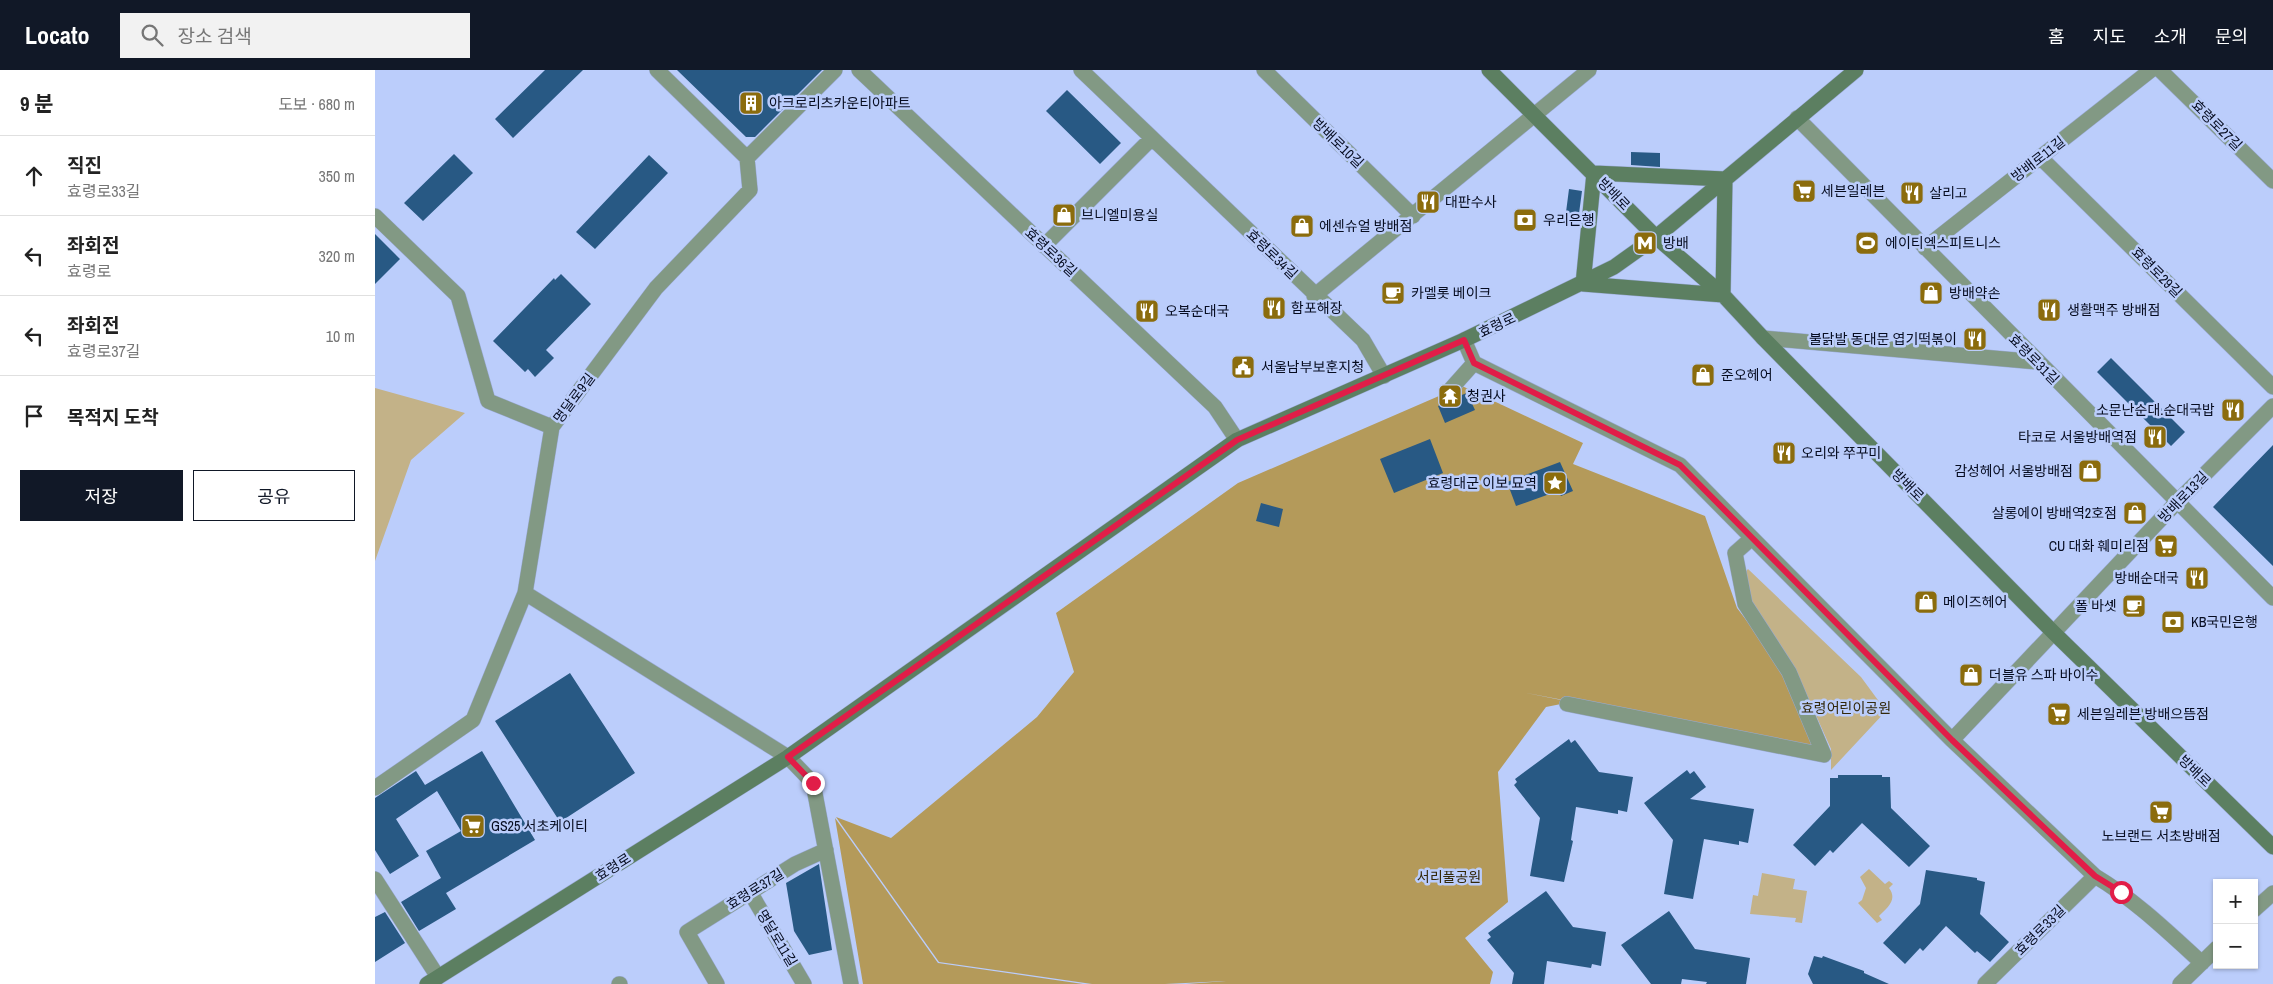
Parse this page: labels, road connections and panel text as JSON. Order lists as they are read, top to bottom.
{
  "streets": {
    "main road": ["방배로", "효령로"],
    "street": [
      "효령로27길",
      "방배로10길",
      "방배로11길",
      "효령로36길",
      "효령로34길",
      "효령로29길",
      "효령로31길",
      "명달로9길",
      "방배로13길",
      "효령로37길",
      "효령로33길",
      "명달로11길"
    ]
  },
  "crossings": [
    ["방배로11길", "효령로29길"],
    ["방배로11길", "효령로31길"],
    ["방배로", "효령로"],
    ["방배로", "방배로13길"],
    ["효령로36길", "효령로"],
    ["효령로34길", "효령로"],
    ["효령로", "효령로31길"],
    ["효령로31길", "방배로13길"],
    ["효령로37길", "명달로11길"]
  ],
  "parks": ["효령어린이공원", "서리풀공원"],
  "places": {
    "building": ["아크로리츠카운티아파트"],
    "supermarket": [
      "세븐일레븐",
      "CU 대화 훼미리점",
      "세븐일레븐 방배으뜸점",
      "노브랜드 서초방배점",
      "GS25 서초케이티"
    ],
    "restaurant": [
      "살리고",
      "대판수사",
      "함포해장",
      "생활맥주 방배점",
      "오복순대국",
      "불닭발 동대문 엽기떡볶이",
      "소문난순대.순대국밥",
      "타코로 서울방배역점",
      "오리와 쭈꾸미",
      "방배순대국"
    ],
    "shop": [
      "브니엘미용실",
      "에센슈얼 방배점",
      "방배약손",
      "준오헤어",
      "감성헤어 서울방배점",
      "살롱에이 방배역2호점",
      "메이즈헤어",
      "더블유 스파 바이수"
    ],
    "bank": ["우리은행", "KB국민은행"],
    "metro station": ["방배"],
    "sports": ["에이티엑스피트니스"],
    "cafe": ["카멜롯 베이크", "폴 바셋"],
    "public building": ["서울남부보훈지청"],
    "temple": ["청권사"],
    "place": ["효령대군 이보 묘역"]
  },
  "page": {
    "header": "Locato",
    "search": "장소 검색",
    "nav": [
      "홈",
      "지도",
      "소개",
      "문의"
    ],
    "heading": ["9 분", "도보 · 680 m"],
    "list": [
      ["직진", "효령로33길", "350 m"],
      ["좌회전", "효령로", "320 m"],
      ["좌회전", "효령로37길", "10 m"],
      "목적지 도착"
    ],
    "buttons": ["저장", "공유"],
    "map_buttons": ["+", "−"]
  }
}
